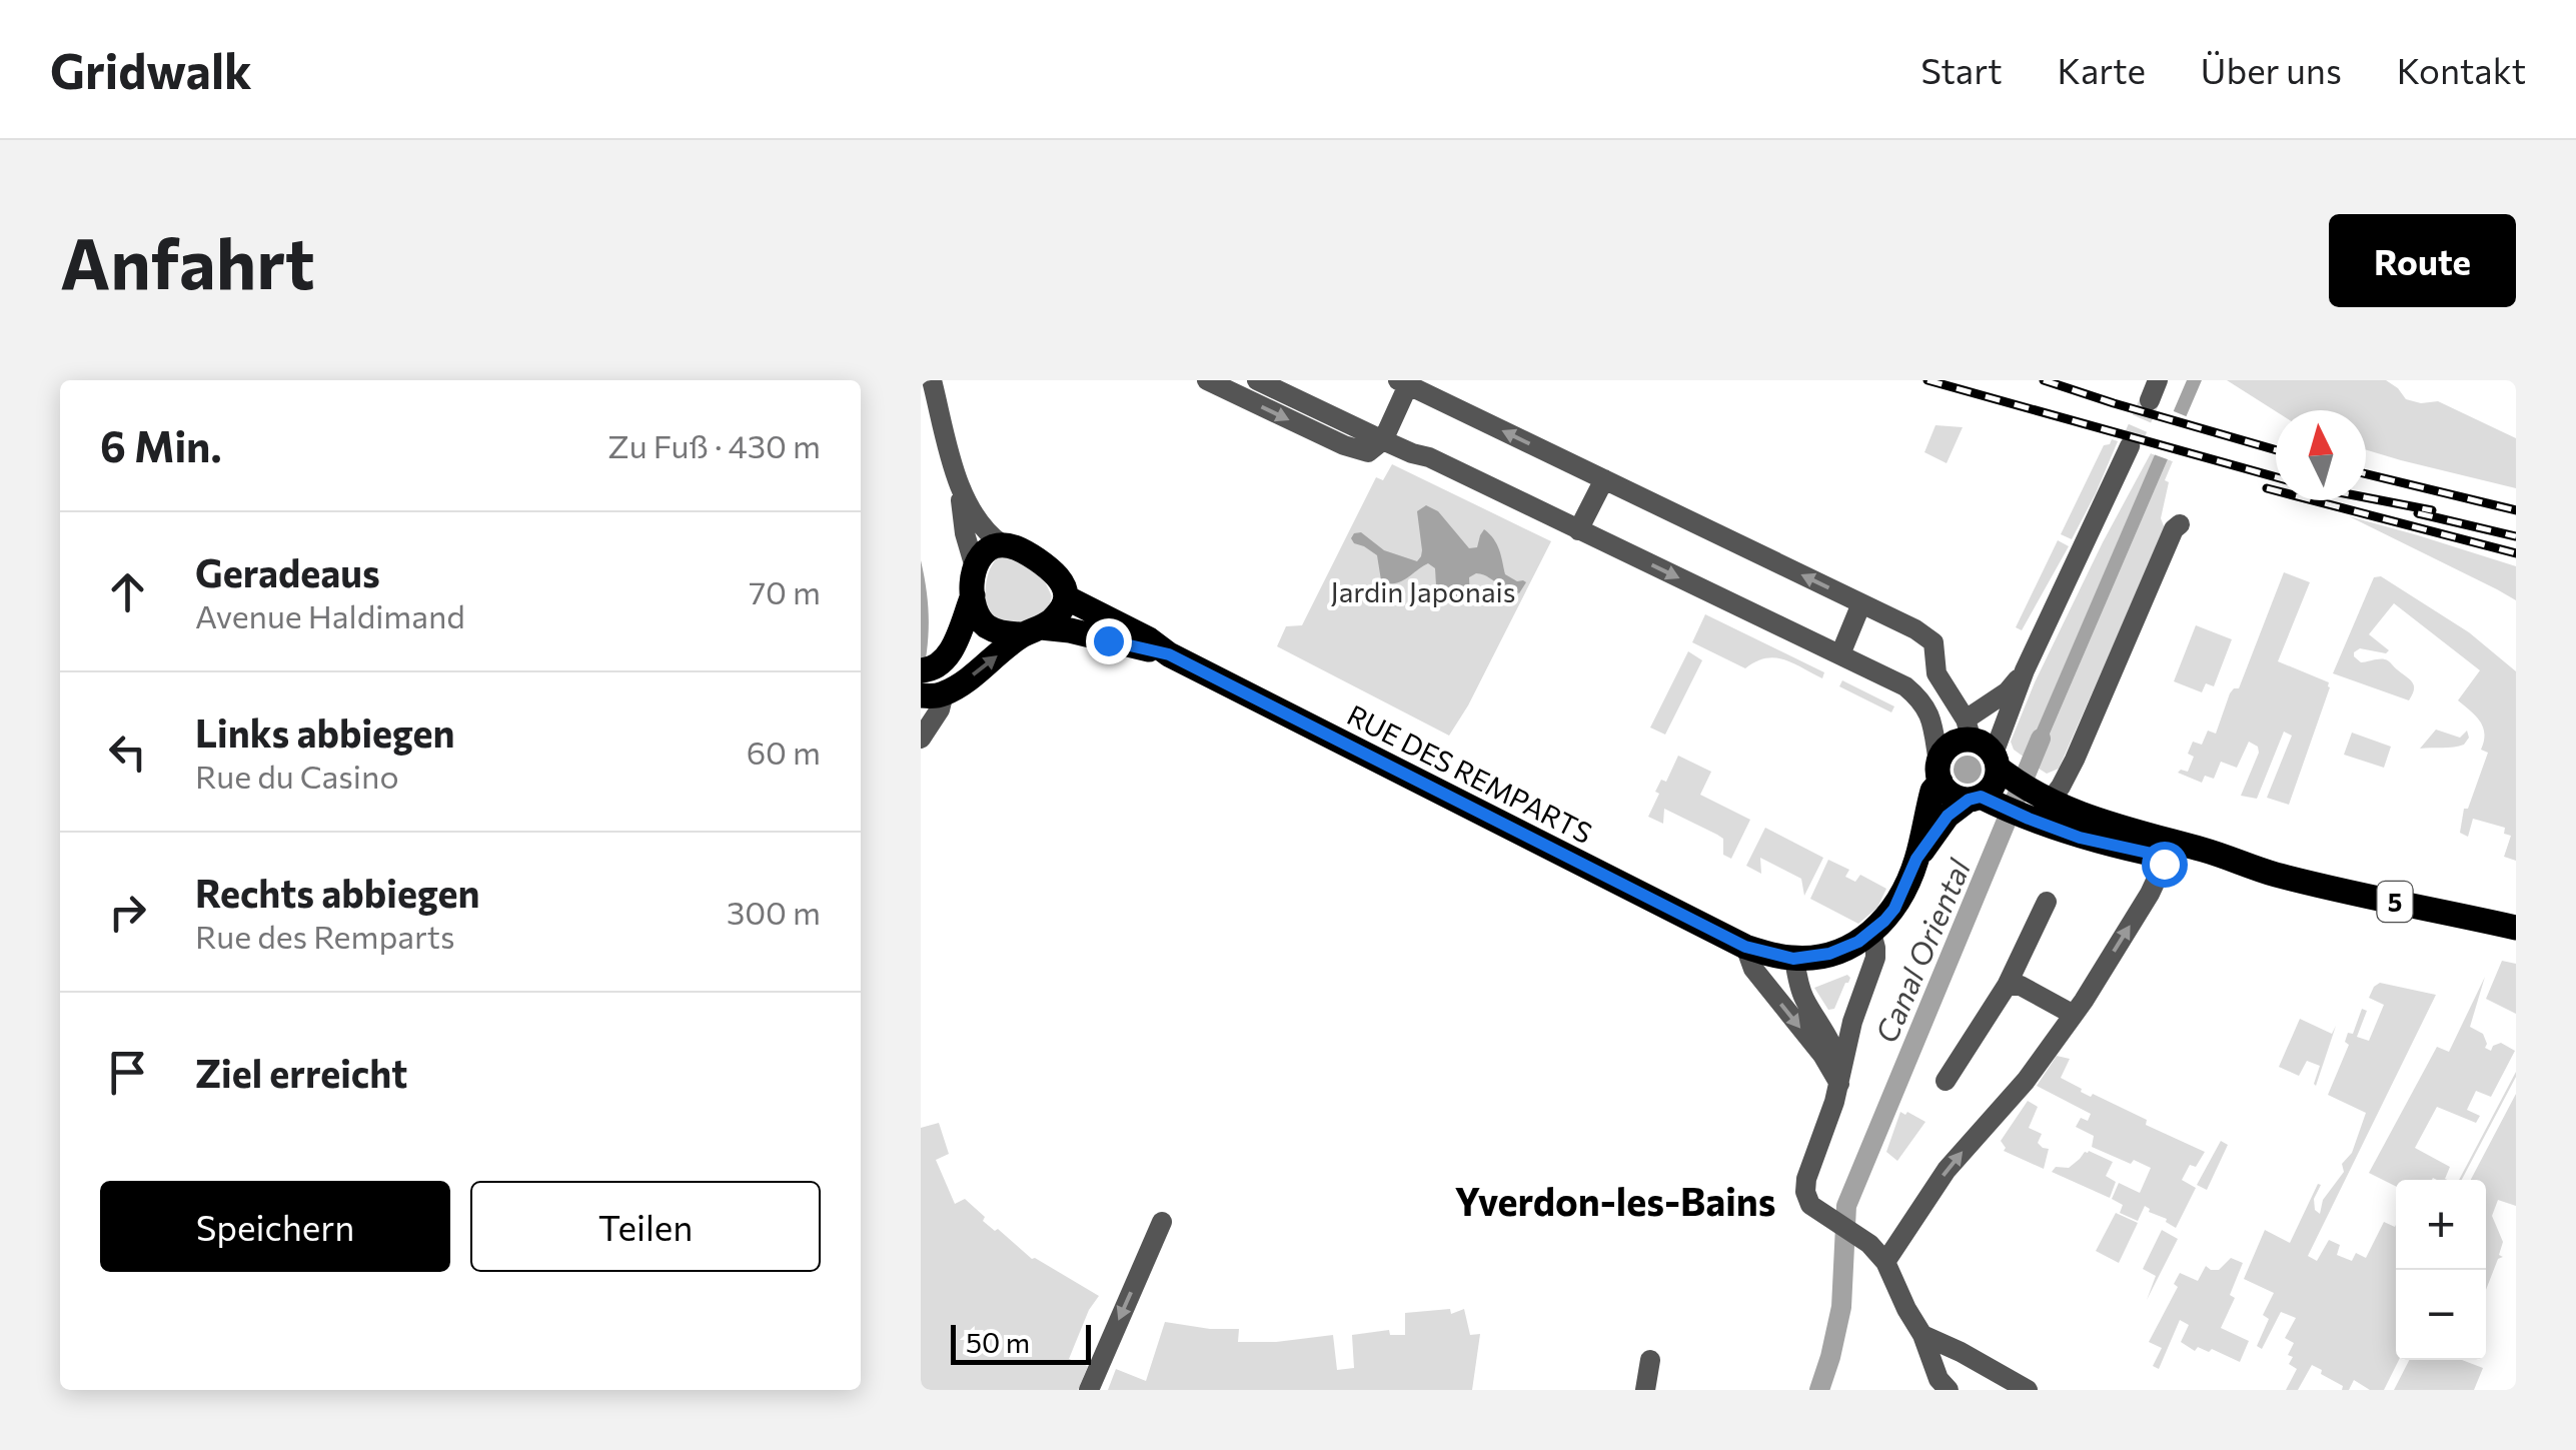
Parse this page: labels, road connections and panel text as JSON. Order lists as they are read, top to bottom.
{
  "streets": {
    "main road": ["RUE DES REMPARTS", "5"]
  },
  "districts": ["Yverdon-les-Bains"],
  "water": ["Canal Oriental"],
  "parks": ["Jardin Japonais"],
  "scale_bar": "50 m",
  "north": "top",
  "page": {
    "header": "Gridwalk",
    "nav": [
      "Start",
      "Karte",
      "Über uns",
      "Kontakt"
    ],
    "buttons": [
      "Route",
      ["Speichern", "Teilen"]
    ],
    "title": "Anfahrt",
    "heading": ["6 Min.", "Zu Fuß · 430 m"],
    "list": [
      ["Geradeaus", "Avenue Haldimand", "70 m"],
      ["Links abbiegen", "Rue du Casino", "60 m"],
      ["Rechts abbiegen", "Rue des Remparts", "300 m"],
      "Ziel erreicht"
    ],
    "map_buttons": ["+", "−"],
    "scale": "50 m"
  }
}
